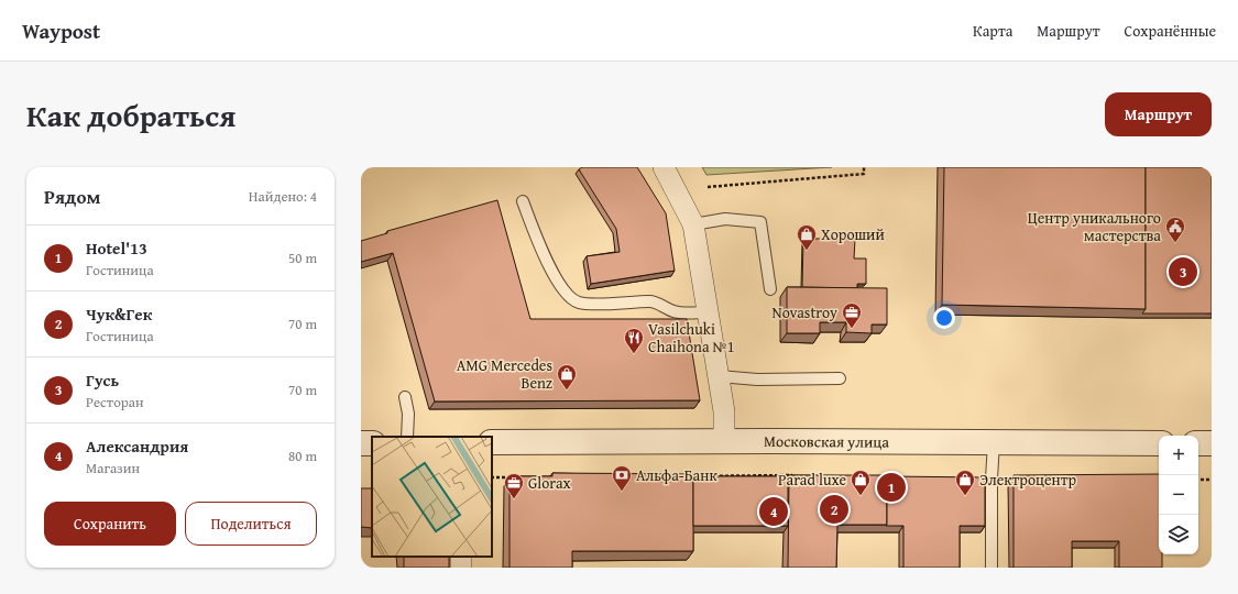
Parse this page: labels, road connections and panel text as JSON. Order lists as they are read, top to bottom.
{
  "streets": {
    "street": ["Московская улица"]
  },
  "places": {
    "public building": ["Центр уникального мастерства"],
    "shop": [
      "Хороший",
      "AMG Mercedes Benz",
      "Parad luxe",
      "Электроцентр"
    ],
    "office": ["Novastroy", "Glorax"],
    "restaurant": ["Vasilchuki Chaihona №1"],
    "bank": ["Альфа-Банк"]
  },
  "page": {
    "header": "Waypost",
    "nav": ["Карта", "Маршрут", "Сохранённые"],
    "title": "Как добраться",
    "buttons": [
      "Маршрут",
      ["Сохранить", "Поделиться"]
    ],
    "heading": ["Рядом", "Найдено: 4"],
    "list": [
      {
        "mark": "1",
        "name": "Hotel'13",
        "note": "Гостиница",
        "value": "50 m"
      },
      {
        "mark": "2",
        "name": "Чук&Гек",
        "note": "Гостиница",
        "value": "70 m"
      },
      {
        "mark": "3",
        "name": "Гусь",
        "note": "Ресторан",
        "value": "70 m"
      },
      {
        "mark": "4",
        "name": "Александрия",
        "note": "Магазин",
        "value": "80 m"
      }
    ],
    "pins": [
      "3",
      "1",
      "2",
      "4"
    ],
    "map_buttons": ["+", "−"]
  }
}
